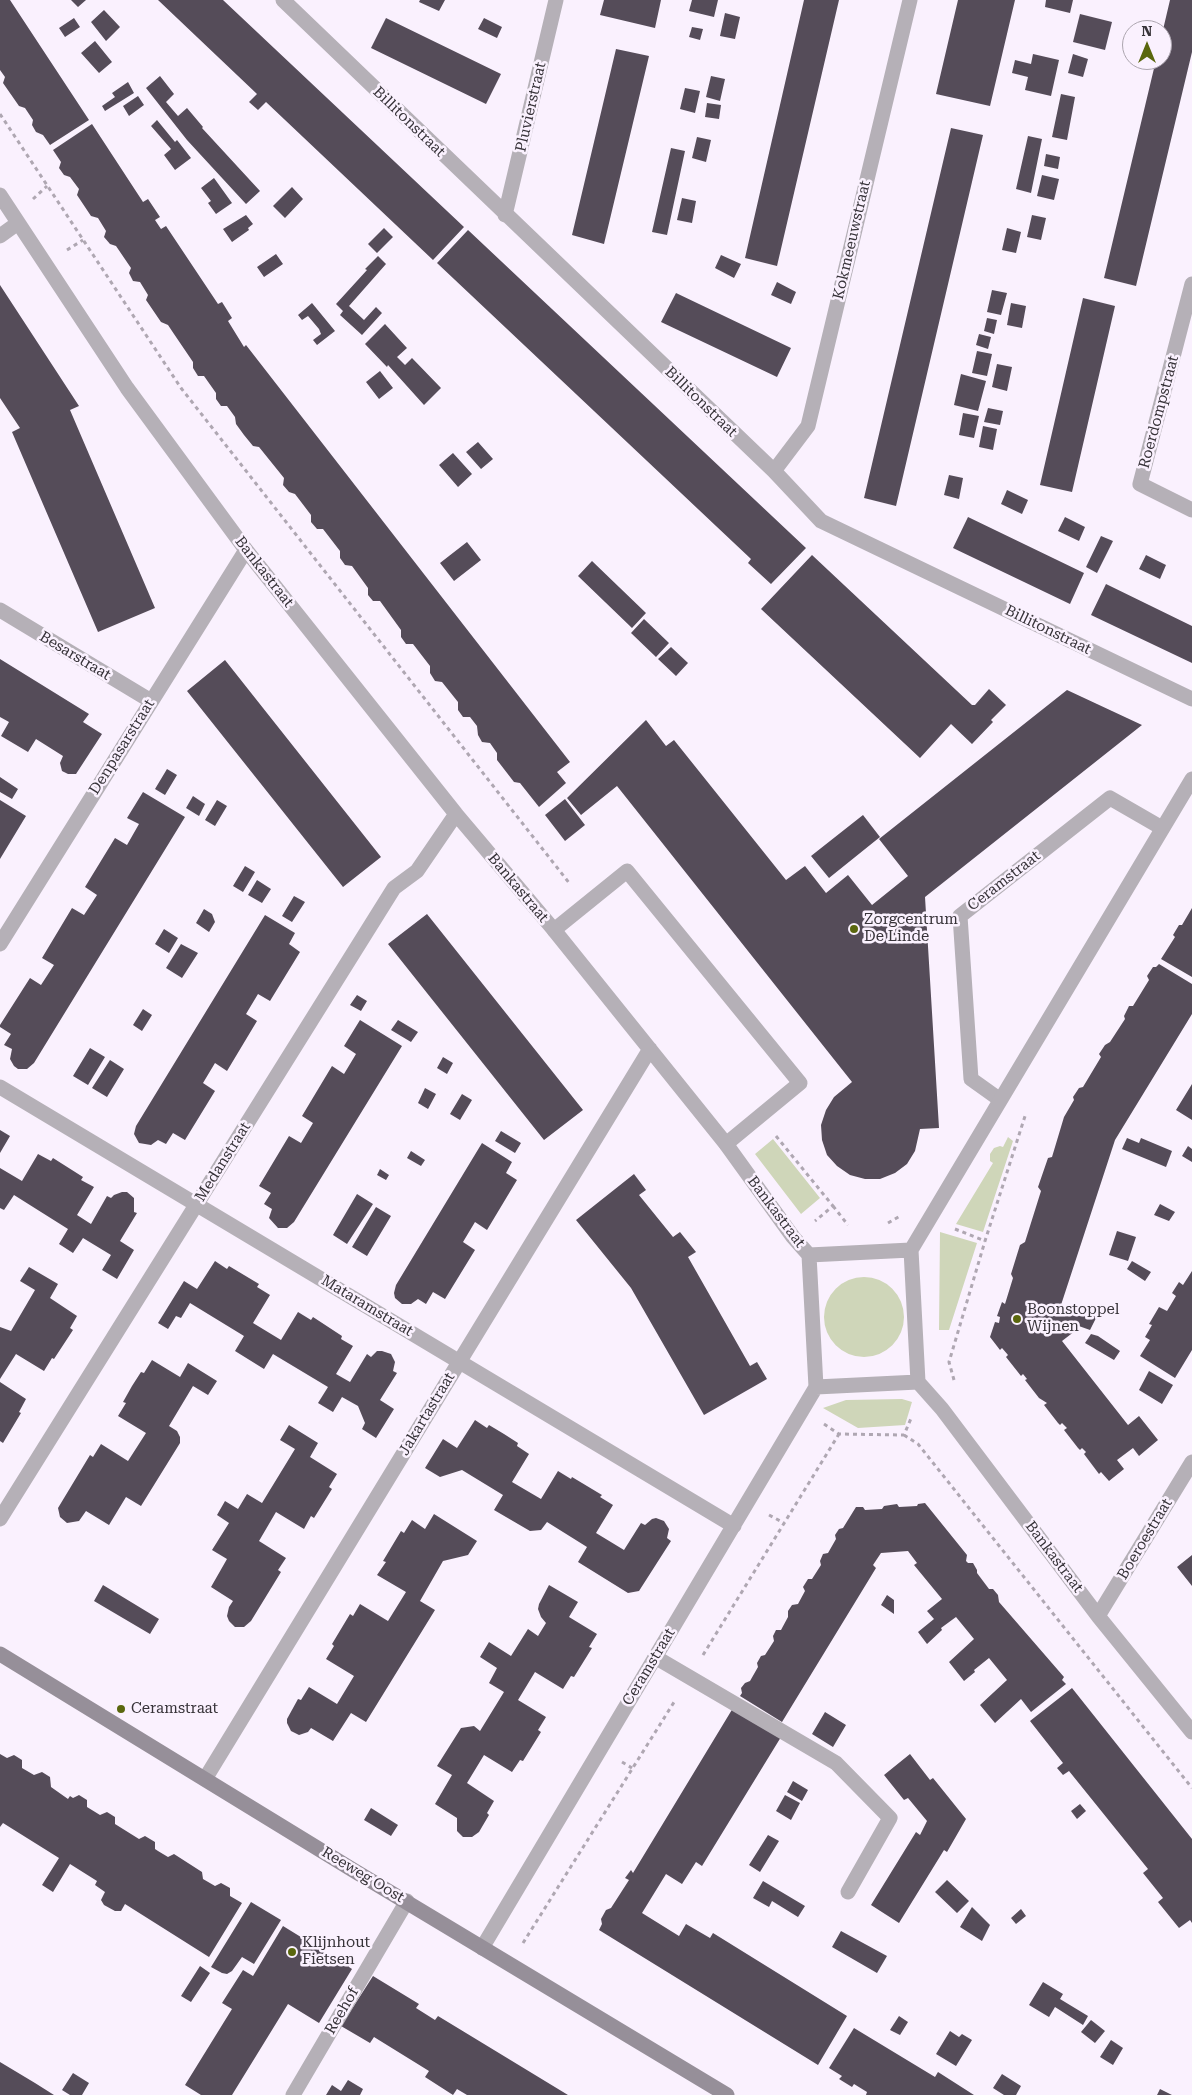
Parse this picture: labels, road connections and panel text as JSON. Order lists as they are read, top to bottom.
{
  "streets": {
    "street": [
      "Pluvierstraat",
      "Billitonstraat",
      "Kokmeeuwstraat",
      "Roerdompstraat",
      "Bankastraat",
      "Besarstraat",
      "Denpasarstraat",
      "Ceramstraat",
      "Medanstraat",
      "Mataramstraat",
      "Jakartastraat",
      "Boeroestraat",
      "Reeweg Oost",
      "Reehof"
    ]
  },
  "crossings": [
    ["Pluvierstraat", "Billitonstraat"],
    ["Billitonstraat", "Kokmeeuwstraat"],
    ["Bankastraat", "Denpasarstraat"],
    ["Bankastraat", "Medanstraat"],
    ["Bankastraat", "Jakartastraat"],
    ["Bankastraat", "Boeroestraat"],
    ["Besarstraat", "Denpasarstraat"],
    ["Ceramstraat", "Mataramstraat"],
    ["Ceramstraat", "Reeweg Oost"],
    ["Medanstraat", "Mataramstraat"],
    ["Mataramstraat", "Jakartastraat"],
    ["Jakartastraat", "Reeweg Oost"],
    ["Reeweg Oost", "Reehof"]
  ],
  "places": [
    "Zorgcentrum De Linde",
    "Boonstoppel Wijnen",
    "Ceramstraat",
    "Klijnhout Fietsen"
  ],
  "north": "top"
}
